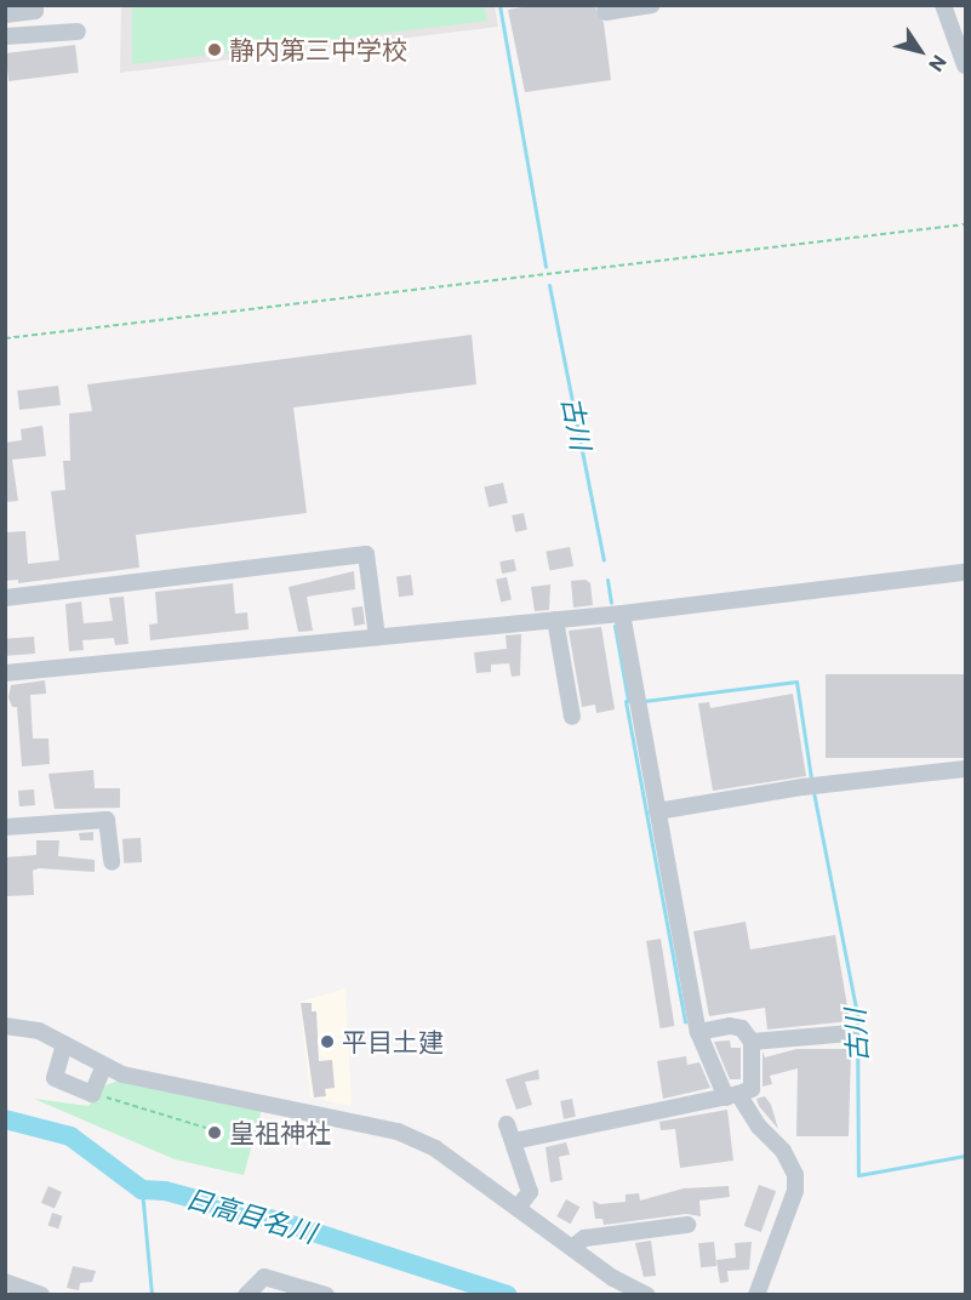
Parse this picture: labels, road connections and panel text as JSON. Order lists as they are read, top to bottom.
{
  "water": ["古川", "日高目名川"],
  "places": ["静内第三中学校", "平目土建", "皇祖神社"],
  "north": "bottom right"
}
